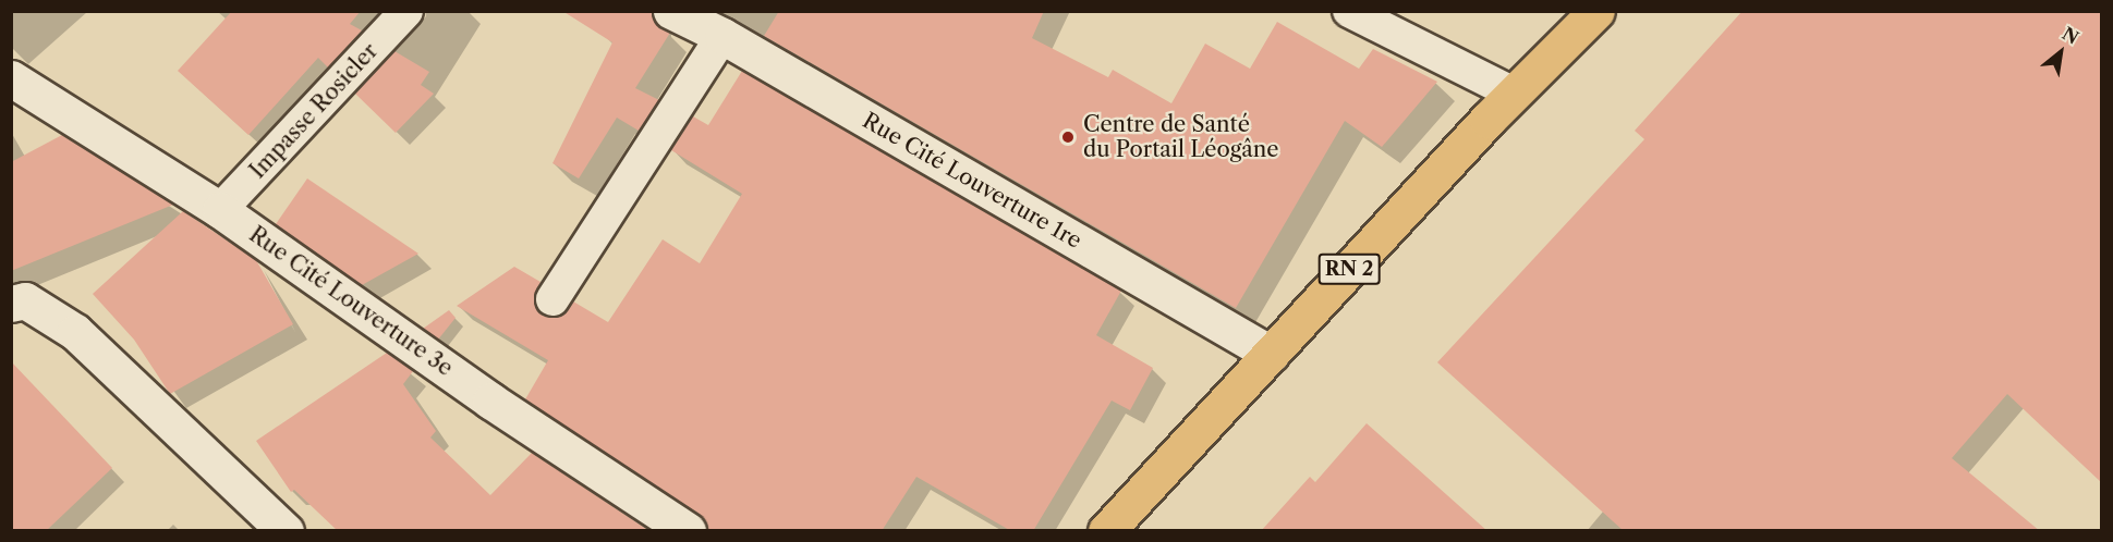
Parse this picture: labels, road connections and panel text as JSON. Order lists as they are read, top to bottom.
{
  "streets": {
    "main road": ["RN 2"],
    "street": ["Rue Cité Louverture 1re", "Rue Cité Louverture 3e"],
    "lane": ["Impasse Rosicler"]
  },
  "crossings": [
    ["Impasse Rosicler", "Rue Cité Louverture 3e"],
    ["Rue Cité Louverture 1re", "RN 2"]
  ],
  "places": ["Centre de Santé du Portail Léogâne"],
  "north": "top right"
}
